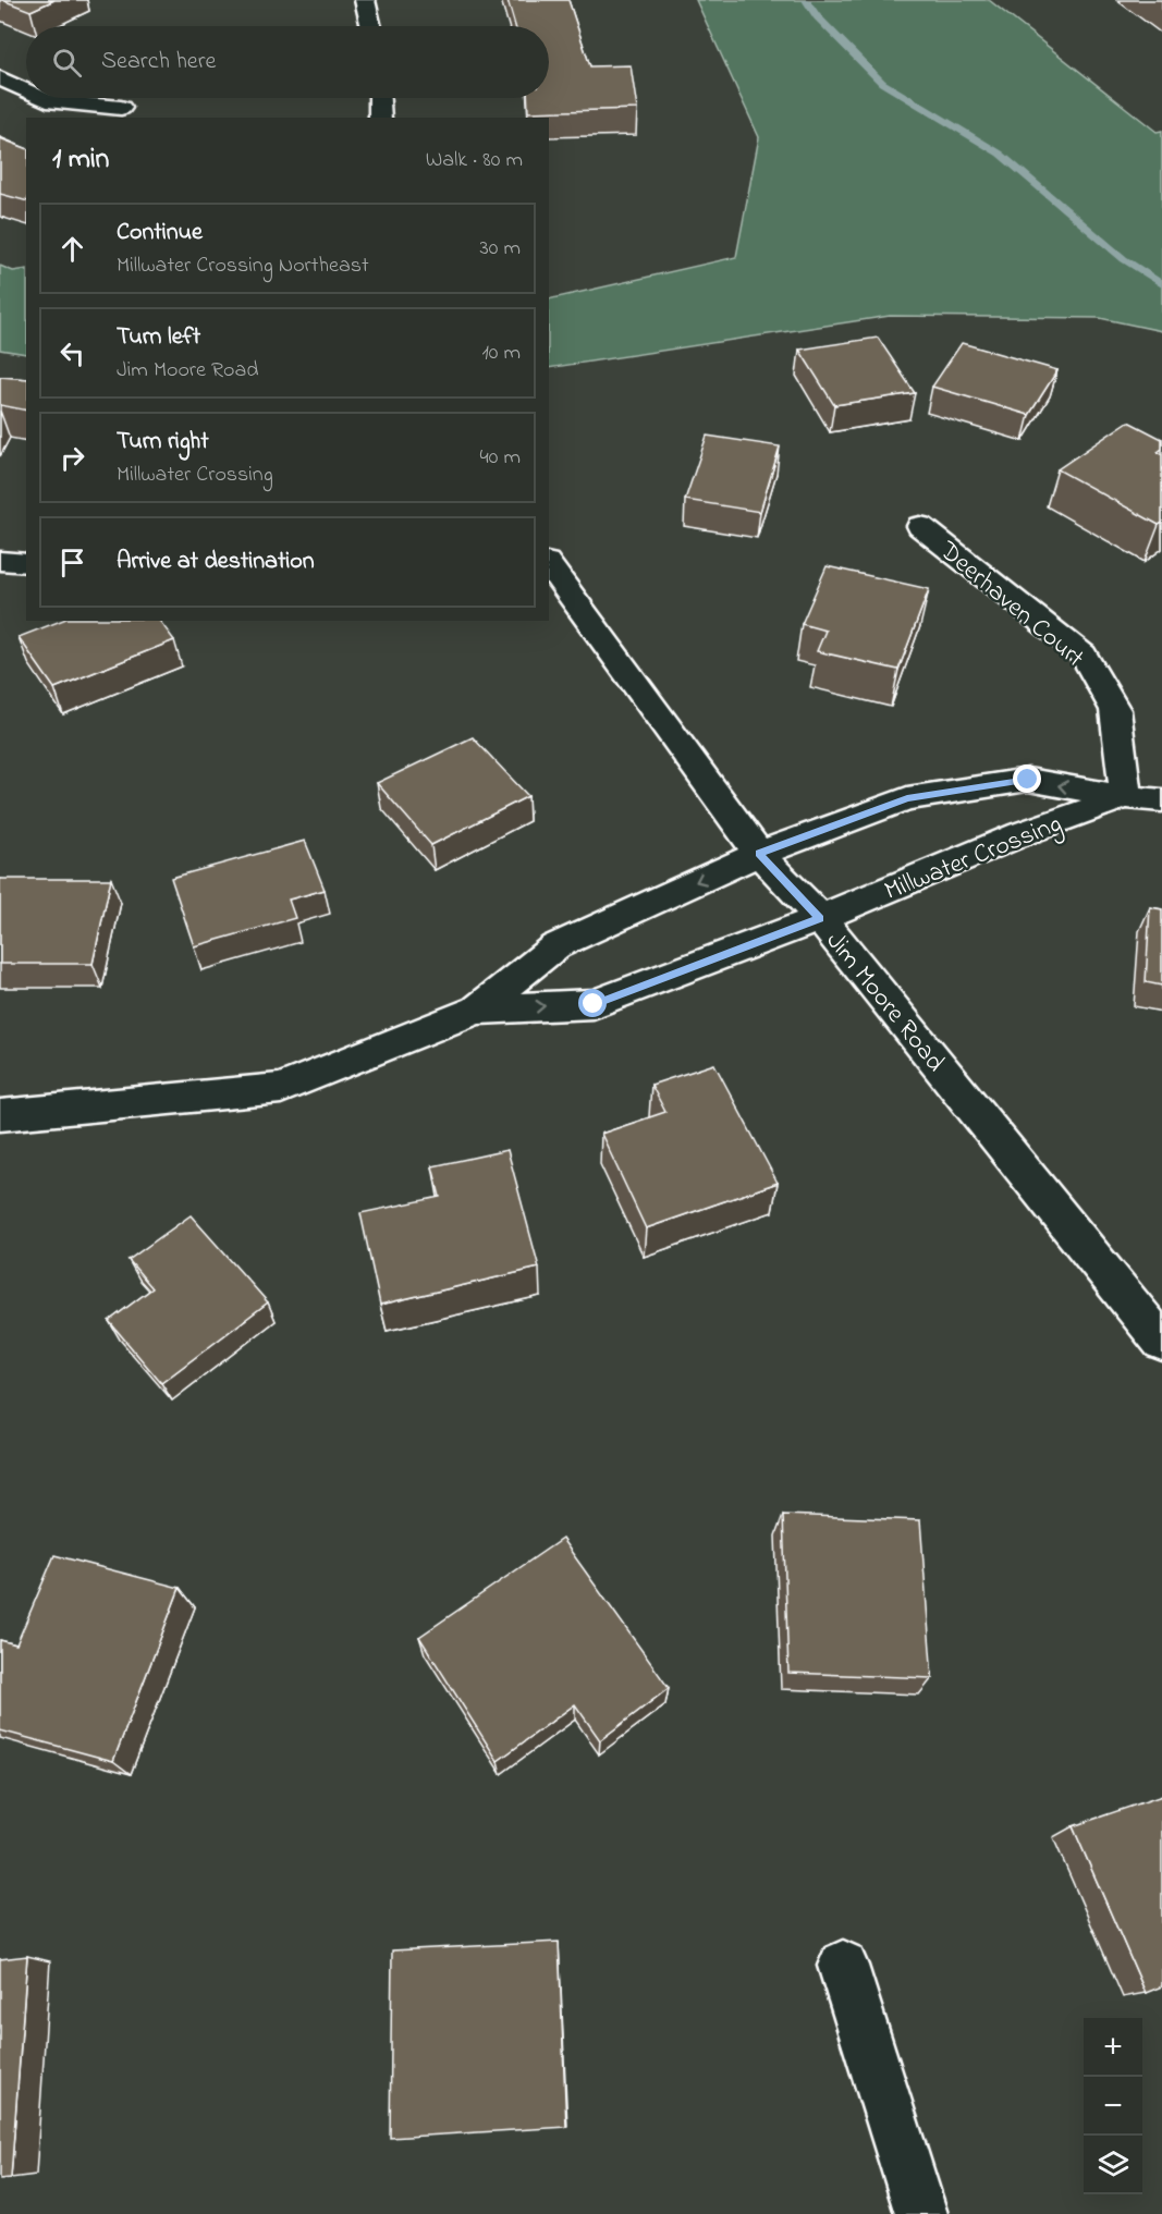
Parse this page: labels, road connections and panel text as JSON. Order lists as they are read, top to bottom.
{
  "streets": {
    "street": ["Deerhaven Court", "Millwater Crossing", "Jim Moore Road"]
  },
  "crossings": [
    ["Deerhaven Court", "Millwater Crossing"],
    ["Millwater Crossing", "Jim Moore Road"]
  ],
  "page": {
    "search": "Search here",
    "heading": ["1 min", "Walk · 80 m"],
    "list": [
      ["Continue", "Millwater Crossing Northeast", "30 m"],
      ["Turn left", "Jim Moore Road", "10 m"],
      ["Turn right", "Millwater Crossing", "40 m"],
      "Arrive at destination"
    ],
    "map_buttons": ["+", "−"]
  }
}
